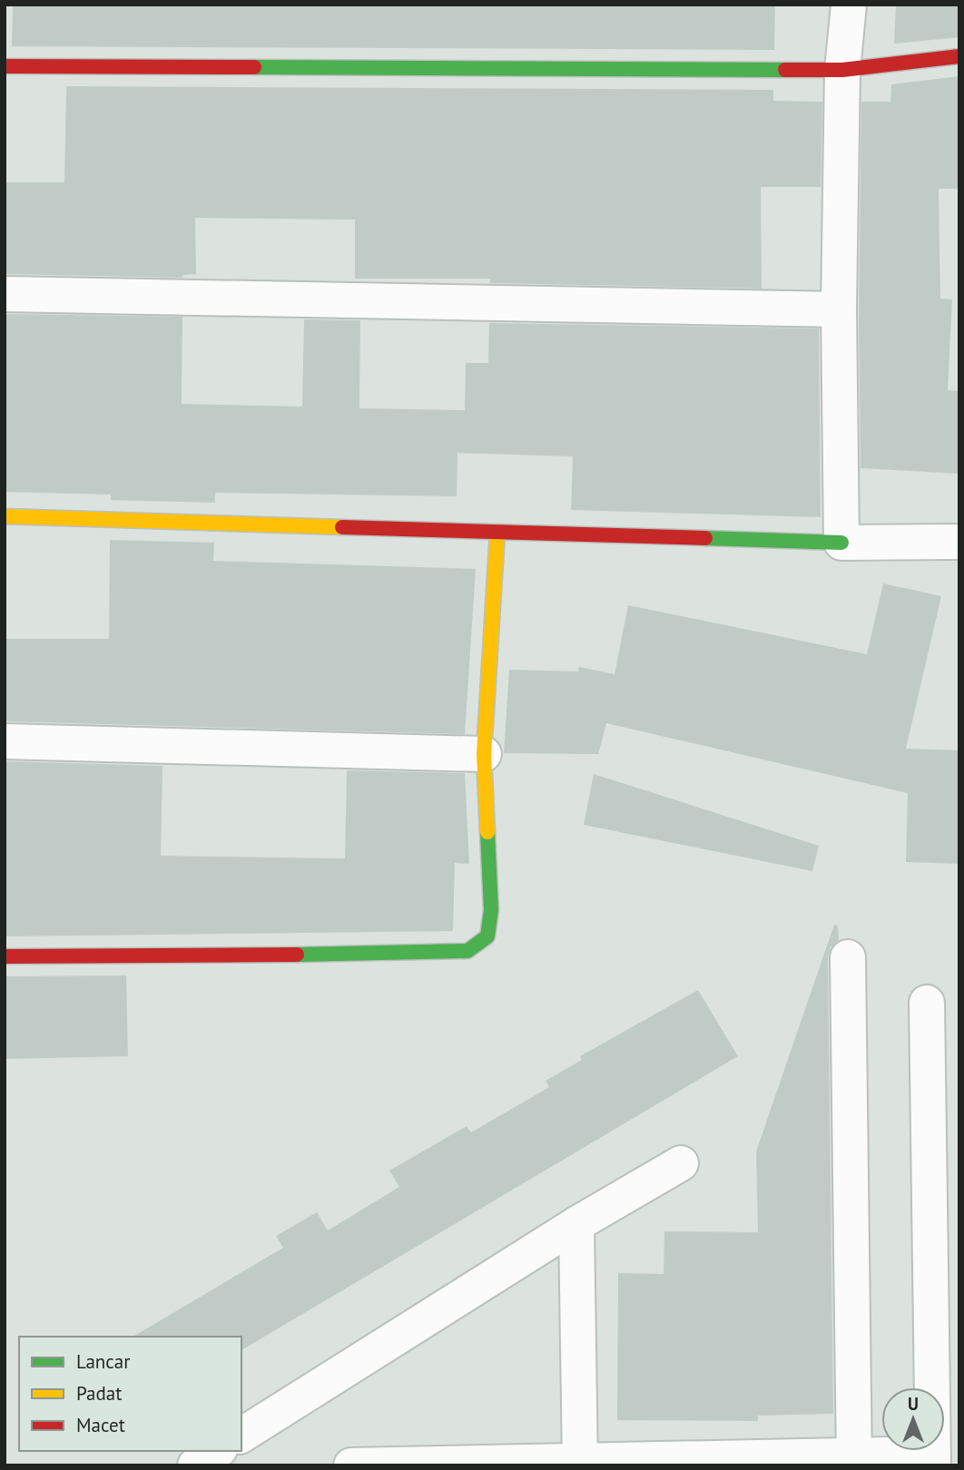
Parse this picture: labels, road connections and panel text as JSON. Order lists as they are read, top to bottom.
{
  "legend": ["Lancar", "Padat", "Macet"],
  "north": "top"
}
